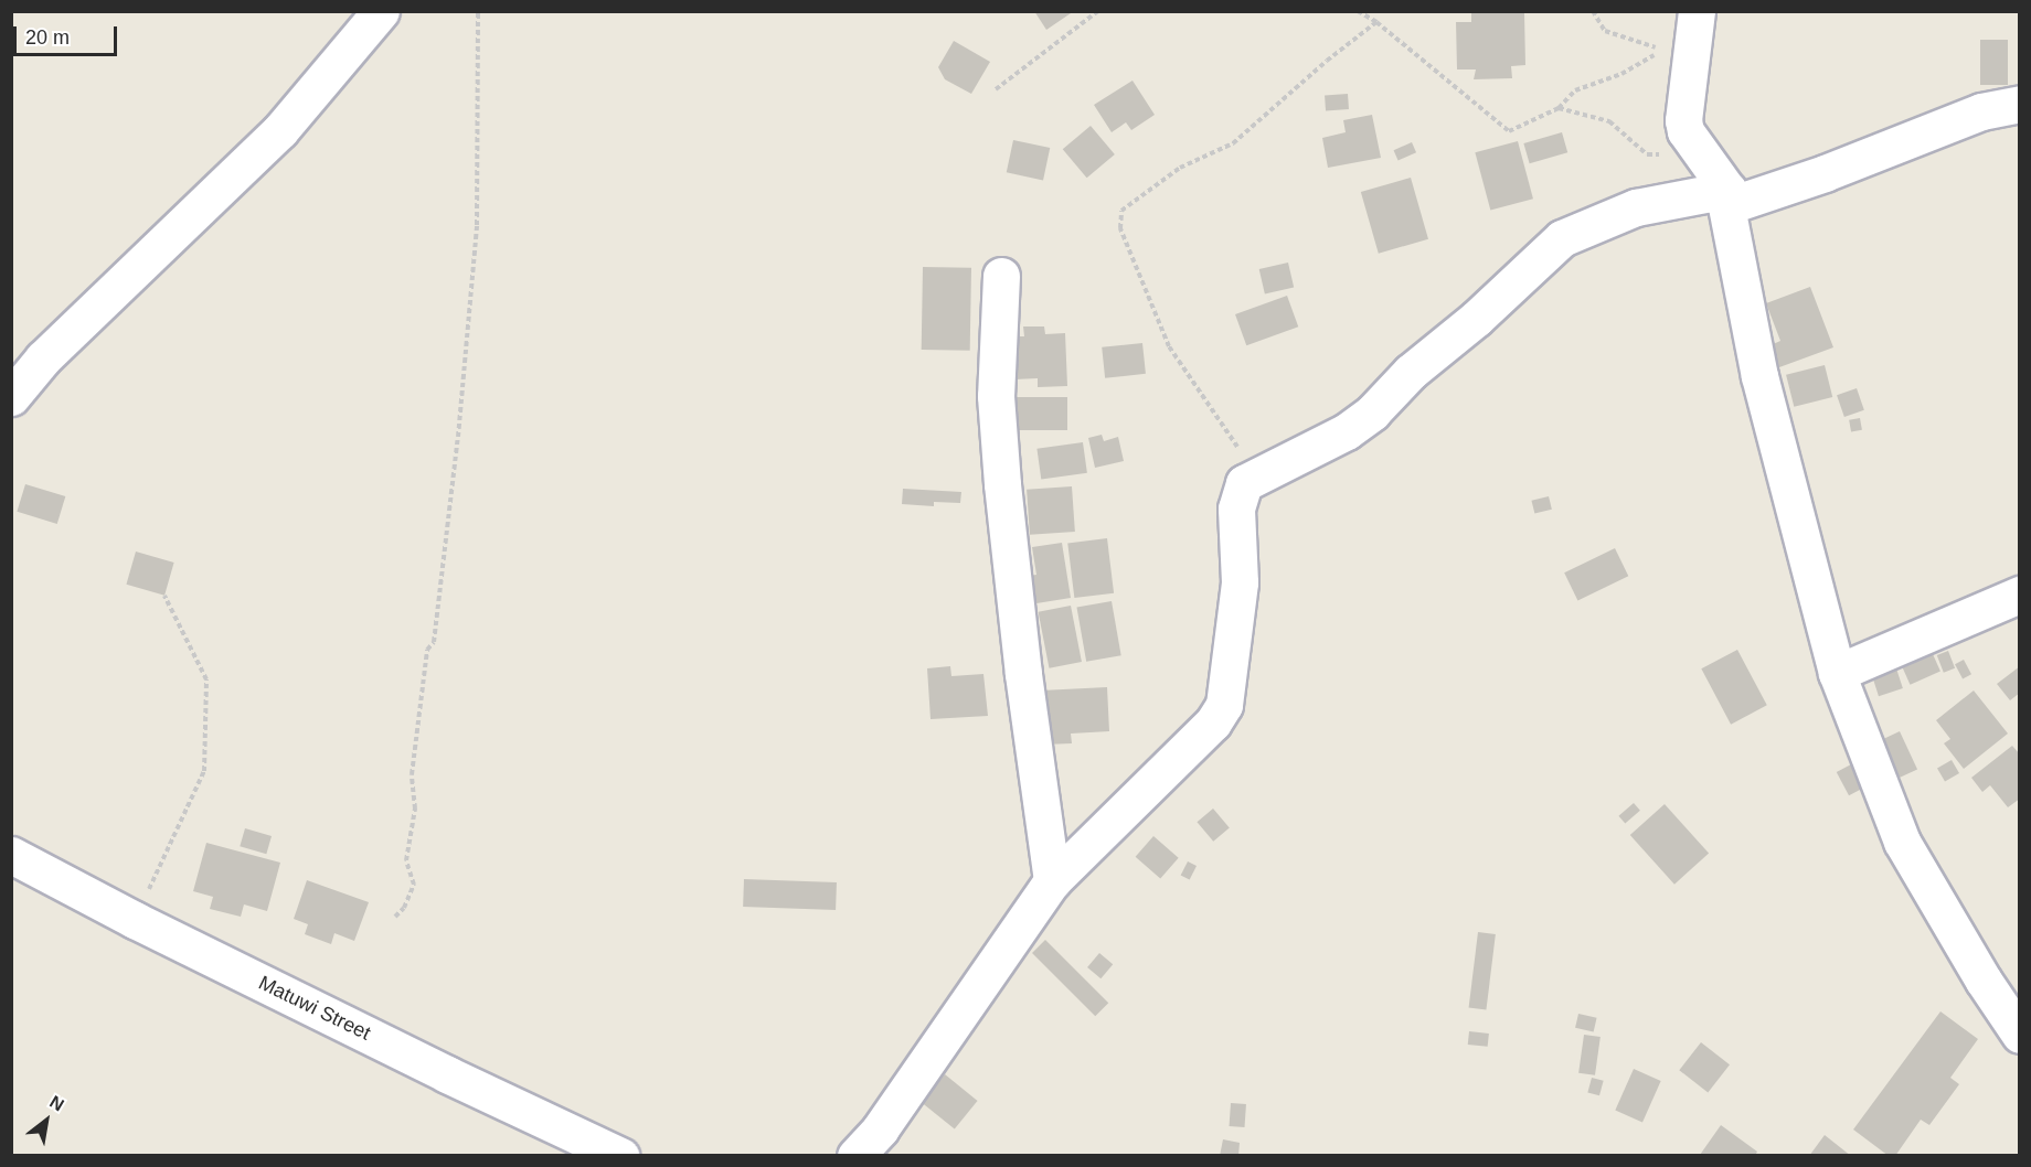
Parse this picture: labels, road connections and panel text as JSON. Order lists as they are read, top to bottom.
{
  "streets": {
    "street": ["Matuwi Street"]
  },
  "scale_bar": "20 m",
  "north": "top right"
}
